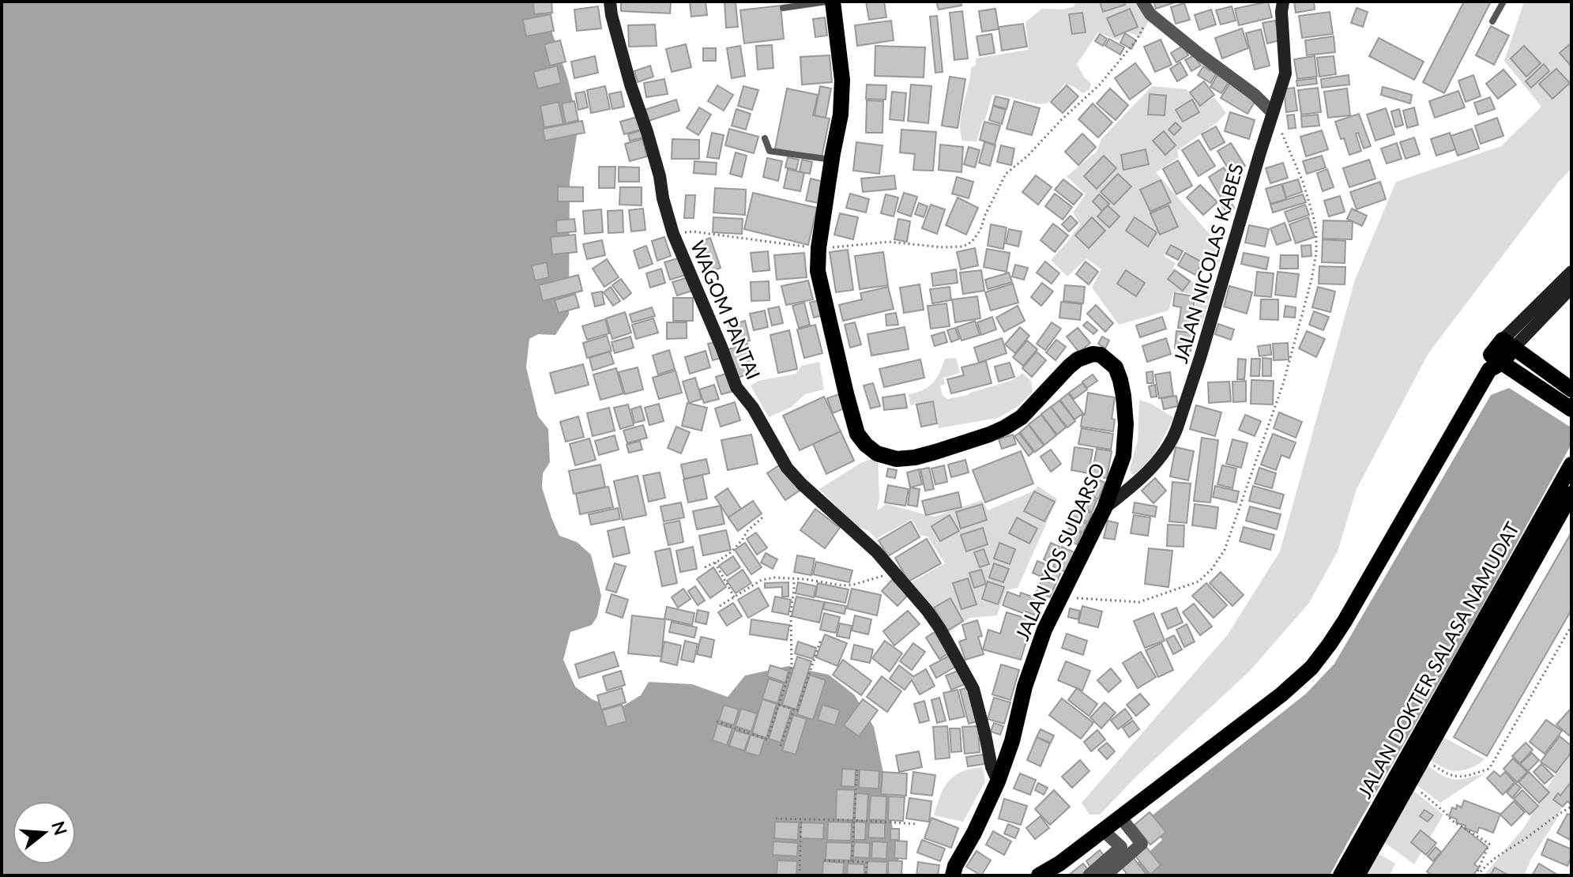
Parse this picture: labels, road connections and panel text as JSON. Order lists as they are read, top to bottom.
{
  "streets": {
    "main road": ["JALAN YOS SUDARSO", "JALAN DOKTER SALASA NAMUDAT"],
    "street": ["JALAN NICOLAS KABES", "WAGOM PANTAI"]
  },
  "crossings": [
    ["JALAN NICOLAS KABES", "JALAN YOS SUDARSO"],
    ["WAGOM PANTAI", "JALAN YOS SUDARSO"]
  ],
  "north": "right"
}
